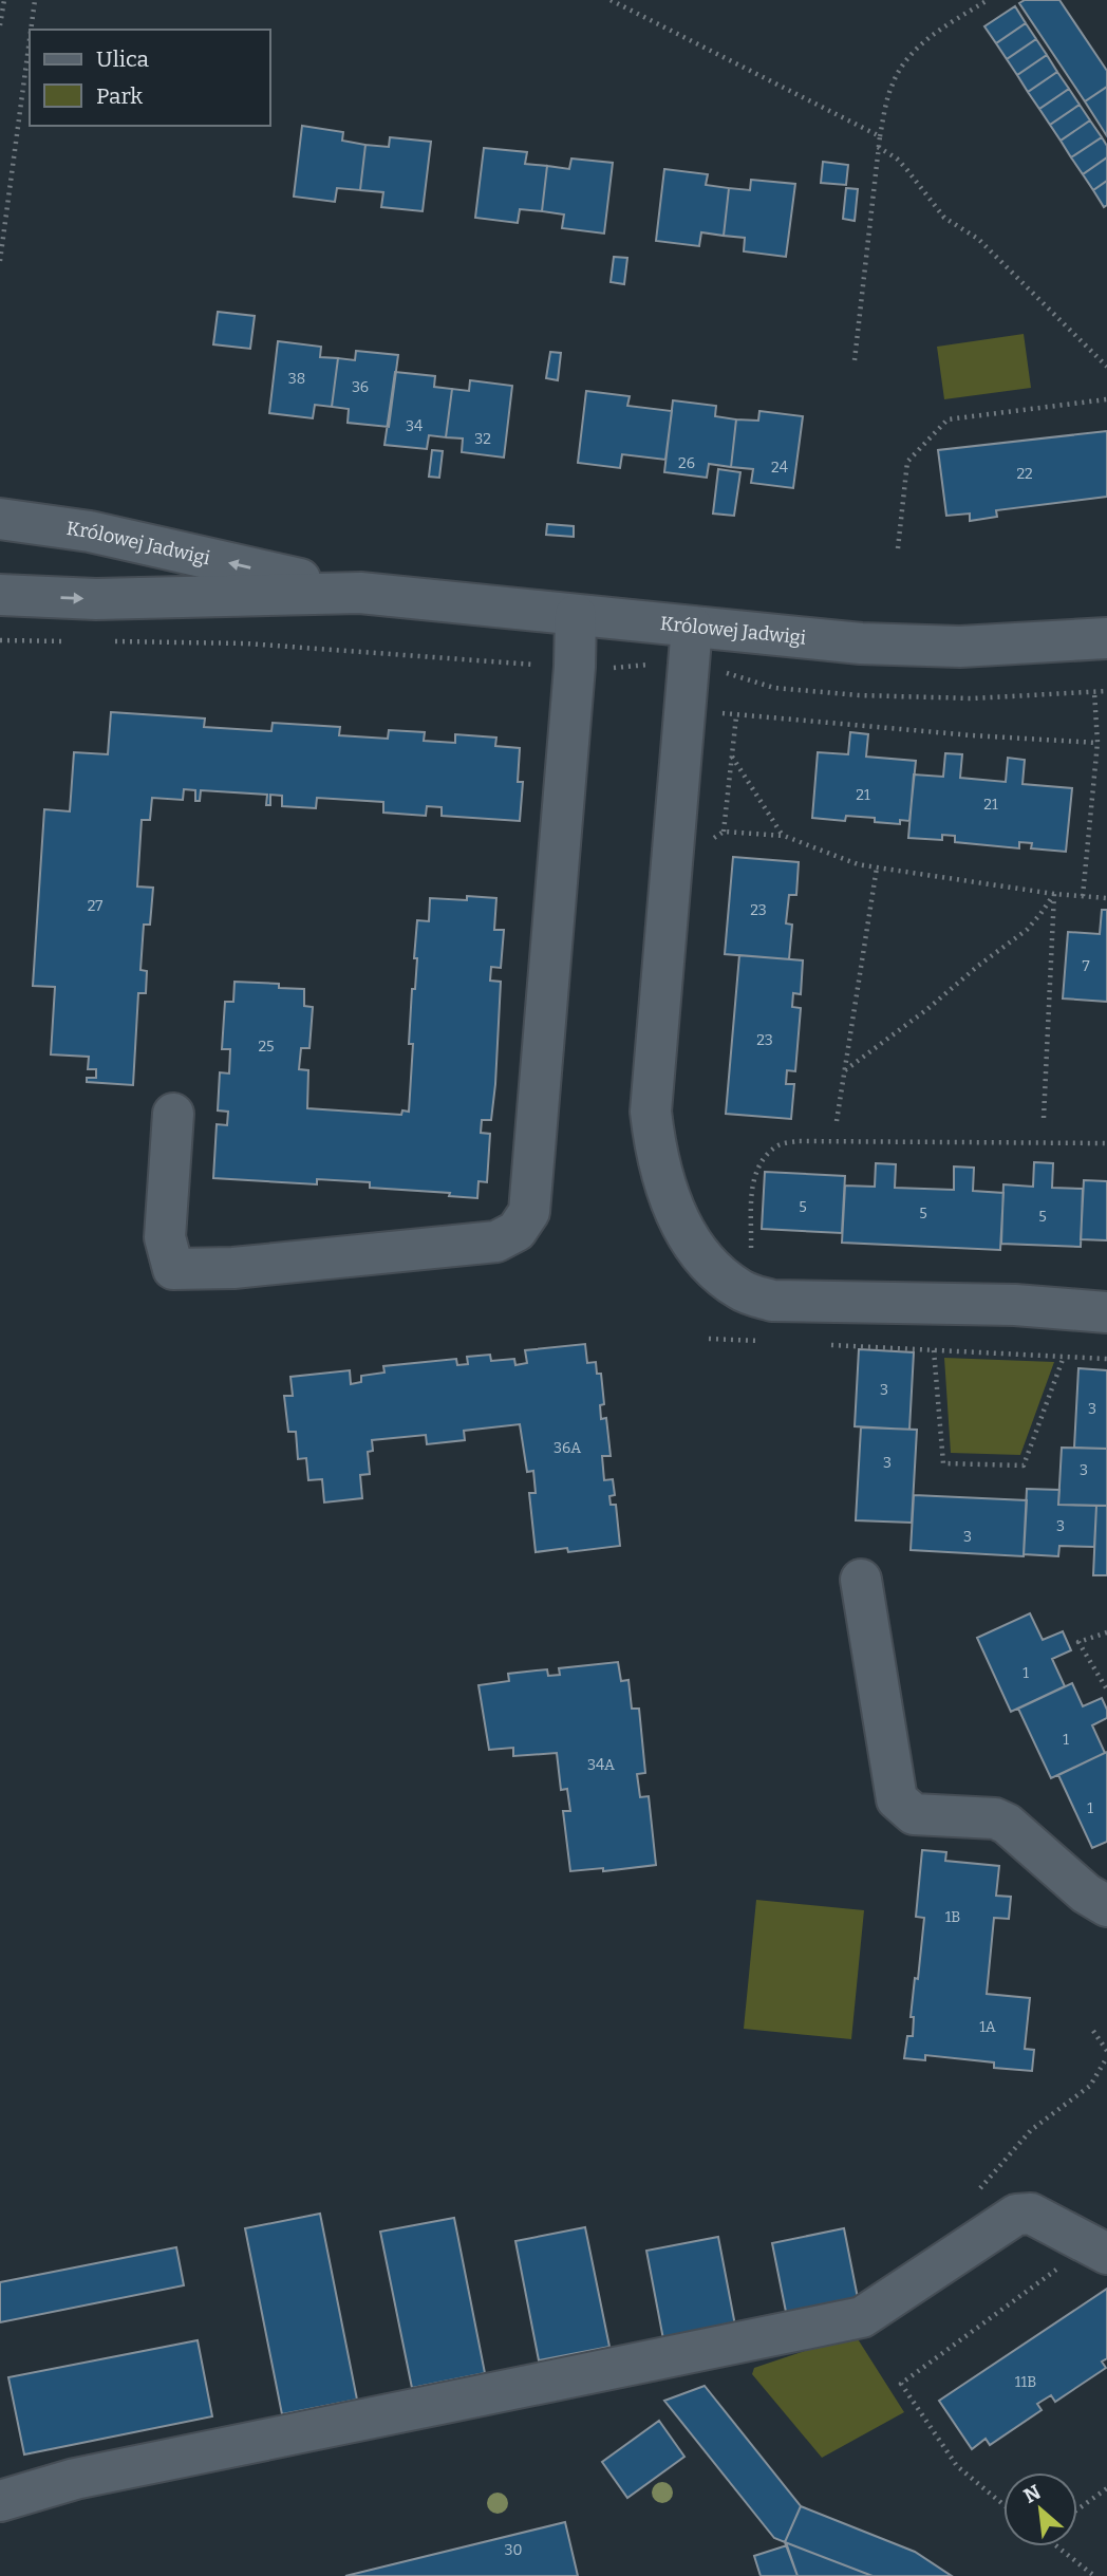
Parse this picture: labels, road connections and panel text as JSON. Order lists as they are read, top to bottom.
{
  "streets": {
    "street": ["Królowej Jadwigi"]
  },
  "house_numbers": [
    "38",
    "36",
    "34",
    "32",
    "26",
    "24",
    "22",
    "21",
    "21",
    "27",
    "23",
    "7",
    "23",
    "25",
    "5",
    "5",
    "5",
    "3",
    "3",
    "36A",
    "3",
    "3",
    "3",
    "3",
    "1",
    "1",
    "34A",
    "1",
    "1B",
    "1A",
    "11B",
    "30"
  ],
  "legend": ["Ulica", "Park"],
  "north": "top left"
}
